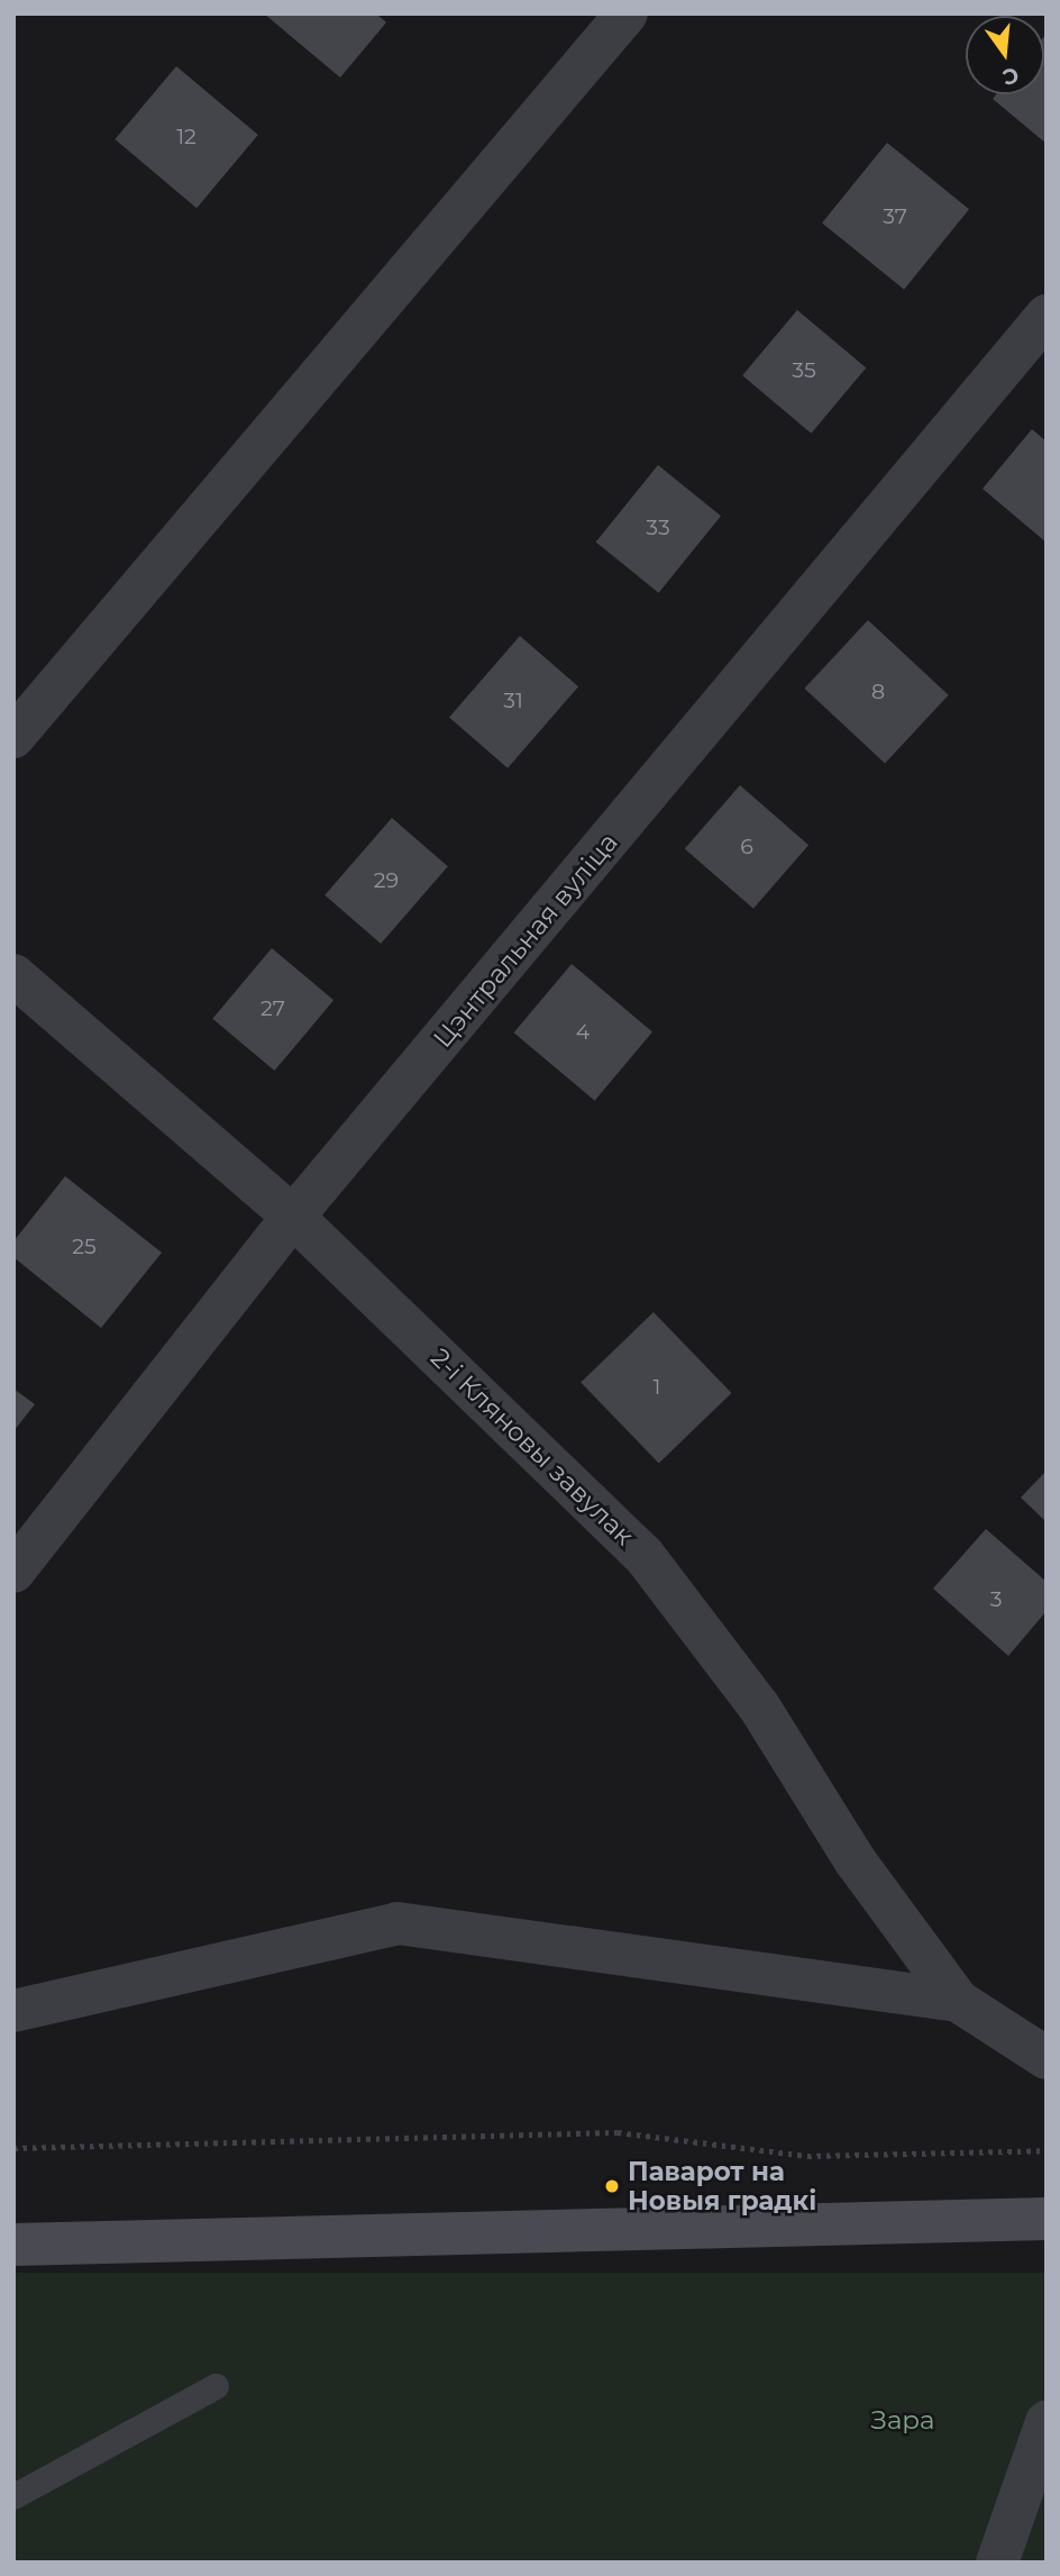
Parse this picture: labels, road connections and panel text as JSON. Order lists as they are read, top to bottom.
{
  "streets": {
    "street": ["Цэнтральная вуліца", "2-і Кляновы завулак"]
  },
  "crossings": [
    ["Цэнтральная вуліца", "2-і Кляновы завулак"]
  ],
  "parks": ["Зара"],
  "places": ["Паварот на Новыя градкі"],
  "house_numbers": [
    "12",
    "37",
    "35",
    "33",
    "8",
    "31",
    "6",
    "29",
    "27",
    "4",
    "25",
    "1",
    "3"
  ],
  "north": "bottom"
}
